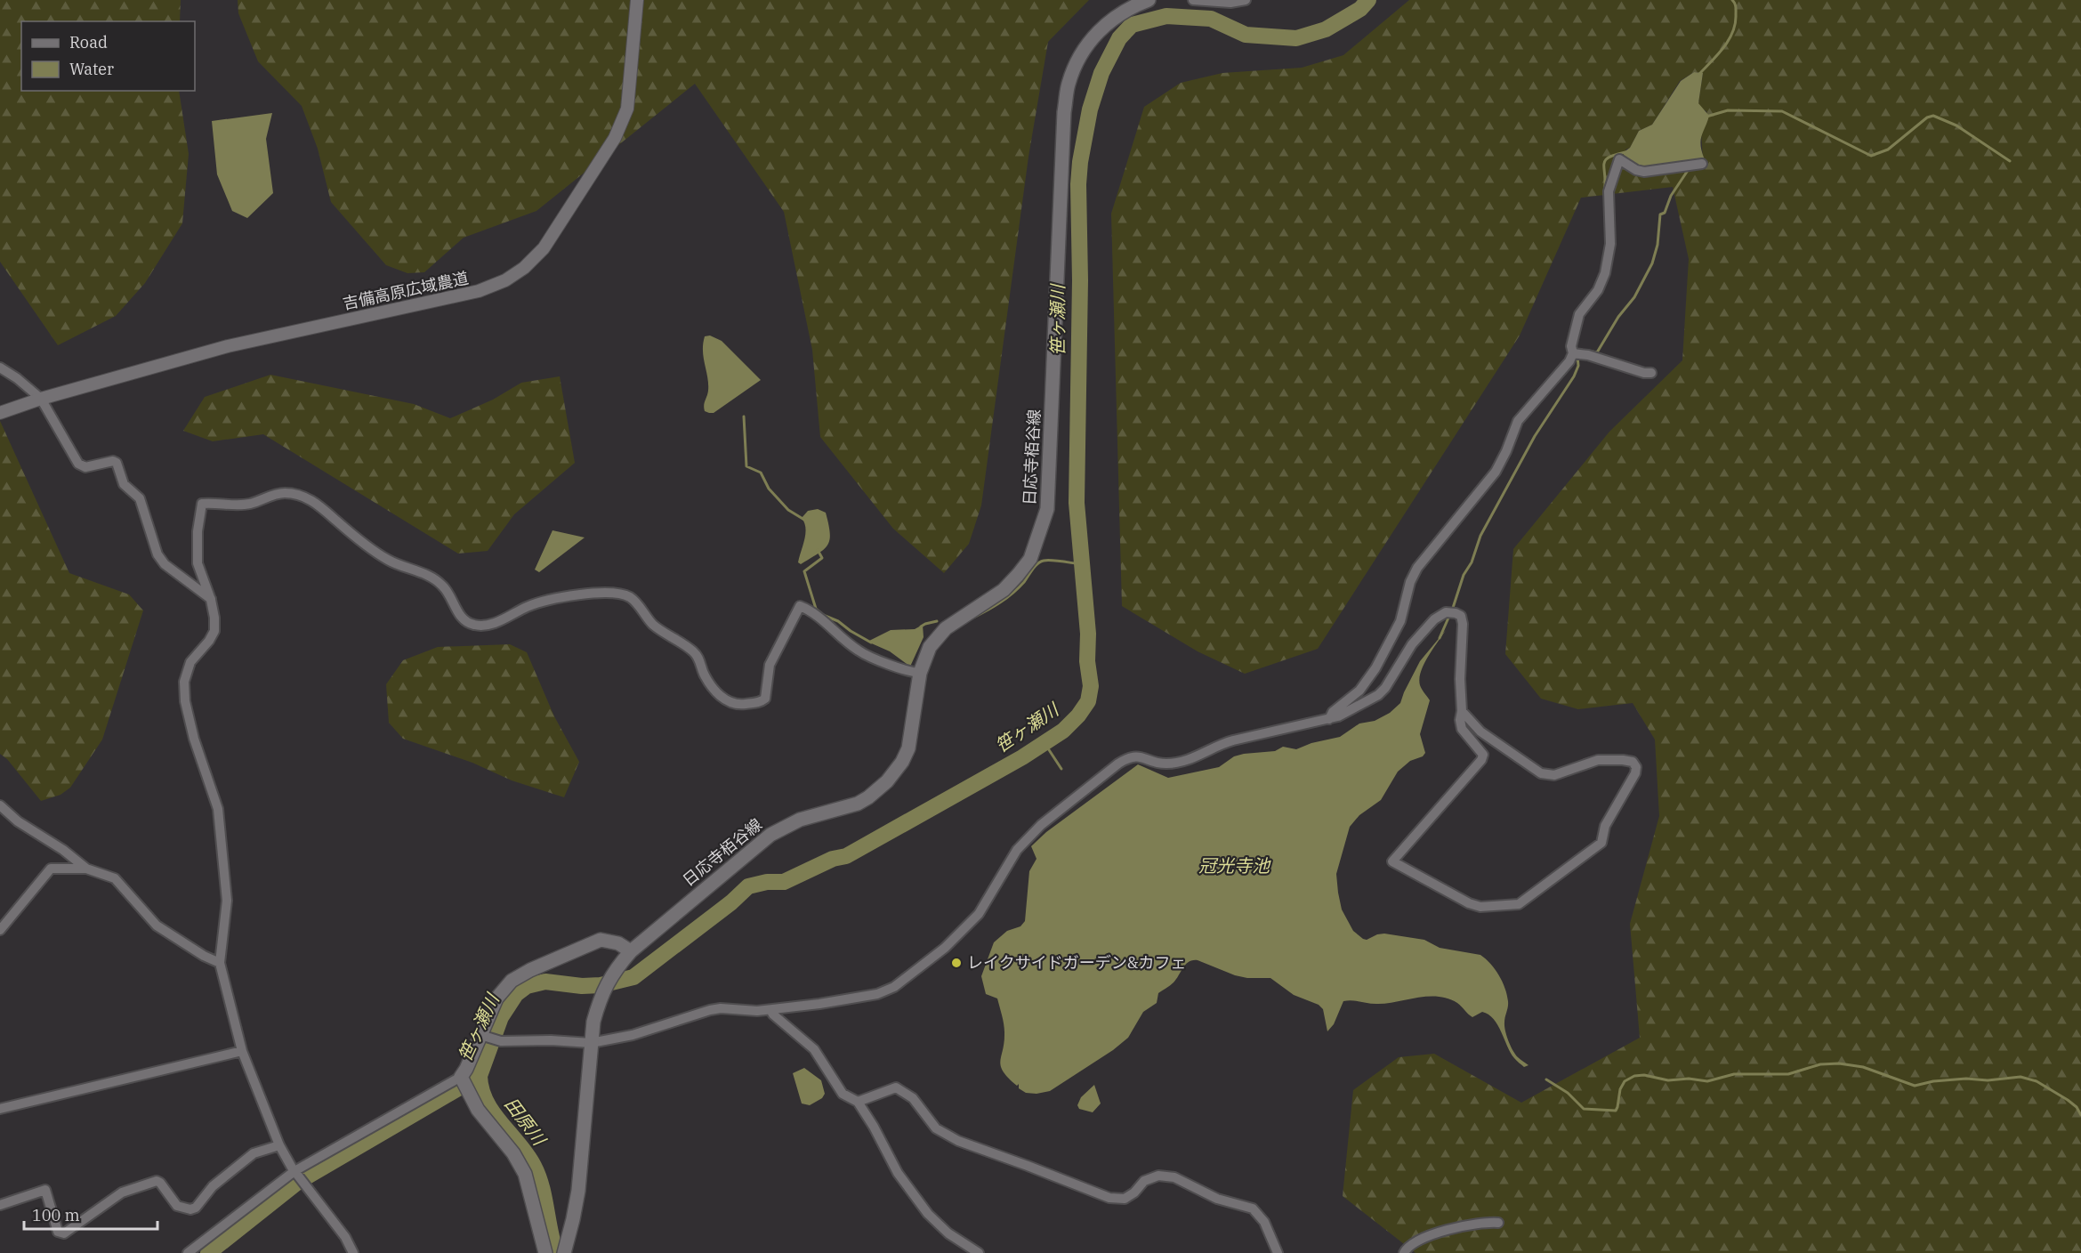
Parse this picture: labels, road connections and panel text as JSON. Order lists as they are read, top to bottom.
{
  "streets": {
    "main road": ["日応寺栢谷線"],
    "street": ["吉備高原広域農道"]
  },
  "water": ["笹ヶ瀬川", "冠光寺池", "田原川"],
  "places": ["レイクサイドガーデン&カフェ"],
  "legend": ["Road", "Water"],
  "scale_bar": "100 m"
}
